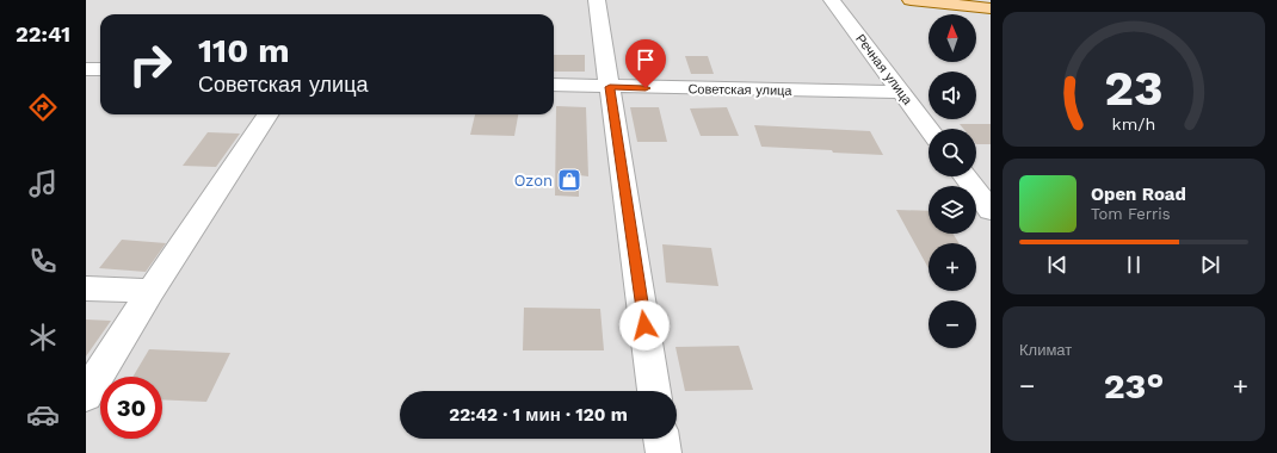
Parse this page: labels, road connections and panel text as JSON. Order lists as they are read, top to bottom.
{
  "streets": {
    "street": ["Речная улица", "Советская улица"]
  },
  "crossings": [
    ["Речная улица", "Советская улица"]
  ],
  "places": {
    "shop": ["Ozon"]
  },
  "north": "top",
  "page": {
    "tabs": "22:41",
    "map_buttons": ["+", "−"],
    "turn": ["110 m", "Советская улица"],
    "song": ["Open Road", "Tom Ferris"],
    "tile": "Климат",
    "heat": ["−", "23°", "+"],
    "limit": "30",
    "trip": "22:42 · 1 мин · 120 m",
    "gauge": ["23", "km/h"]
  }
}
